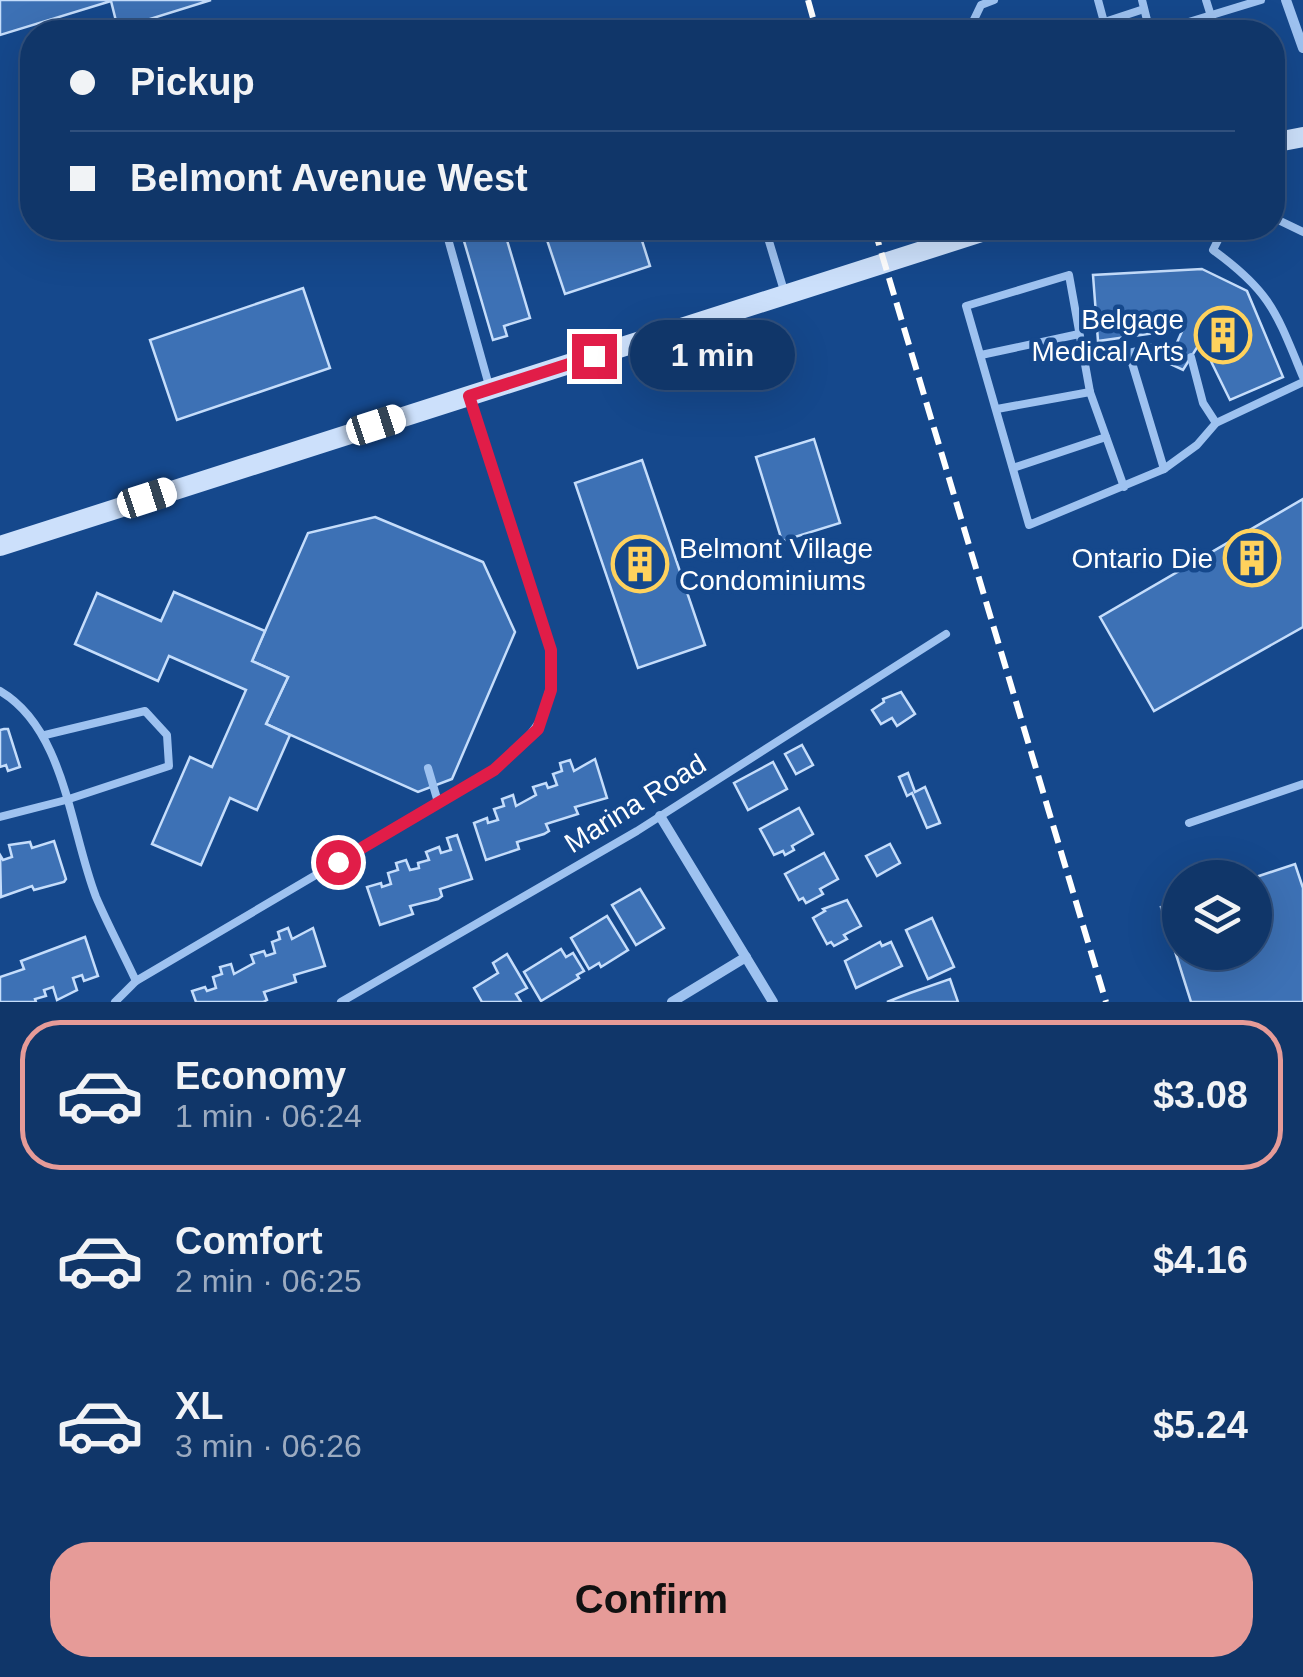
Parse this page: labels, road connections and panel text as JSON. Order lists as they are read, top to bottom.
{
  "streets": {
    "lane": ["Marina Road"]
  },
  "places": {
    "building": ["Belgage Medical Arts", "Ontario Die", "Belmont Village Condominiums"]
  },
  "page": {
    "banner": ["Pickup", "Belmont Avenue West"],
    "bubble": "1 min",
    "list": [
      {
        "name": "Economy",
        "note": "1 min · 06:24",
        "value": "$3.08"
      },
      {
        "name": "Comfort",
        "note": "2 min · 06:25",
        "value": "$4.16"
      },
      {
        "name": "XL",
        "note": "3 min · 06:26",
        "value": "$5.24"
      }
    ],
    "buttons": "Confirm"
  }
}
